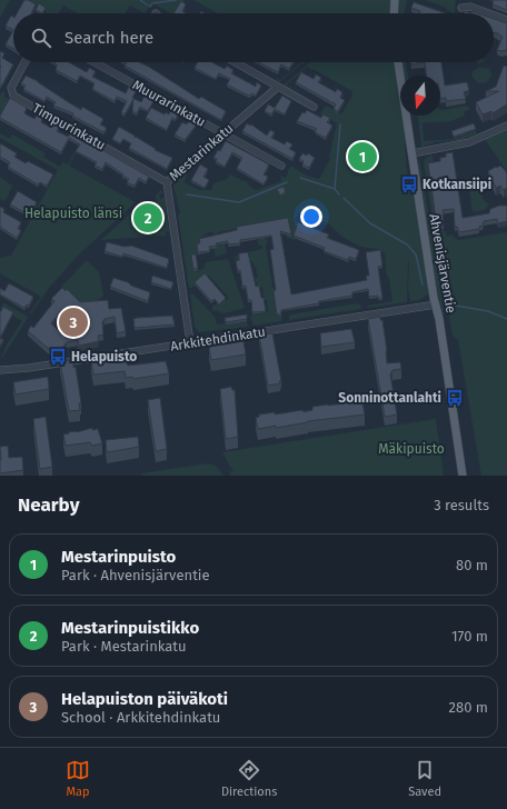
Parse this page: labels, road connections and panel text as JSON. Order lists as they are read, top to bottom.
{
  "streets": {
    "main road": ["Ahvenisjärventie"],
    "street": [
      "Muurarinkatu",
      "Timpurinkatu",
      "Mestarinkatu",
      "Arkkitehdinkatu"
    ]
  },
  "crossings": [
    ["Muurarinkatu", "Mestarinkatu"],
    ["Timpurinkatu", "Mestarinkatu"],
    ["Mestarinkatu", "Arkkitehdinkatu"],
    ["Ahvenisjärventie", "Arkkitehdinkatu"]
  ],
  "parks": ["Helapuisto länsi", "Mäkipuisto"],
  "places": {
    "bus stop": ["Kotkansiipi", "Helapuisto", "Sonninottanlahti"]
  },
  "north": "bottom",
  "page": {
    "search": "Search here",
    "pins": ["1", "2", "3"],
    "heading": ["Nearby", "3 results"],
    "list": [
      {
        "mark": "1",
        "name": "Mestarinpuisto",
        "note": "Park · Ahvenisjärventie",
        "value": "80 m"
      },
      {
        "mark": "2",
        "name": "Mestarinpuistikko",
        "note": "Park · Mestarinkatu",
        "value": "170 m"
      },
      {
        "mark": "3",
        "name": "Helapuiston päiväkoti",
        "note": "School · Arkkitehdinkatu",
        "value": "280 m"
      }
    ],
    "nav": ["Map", "Directions", "Saved"]
  }
}
